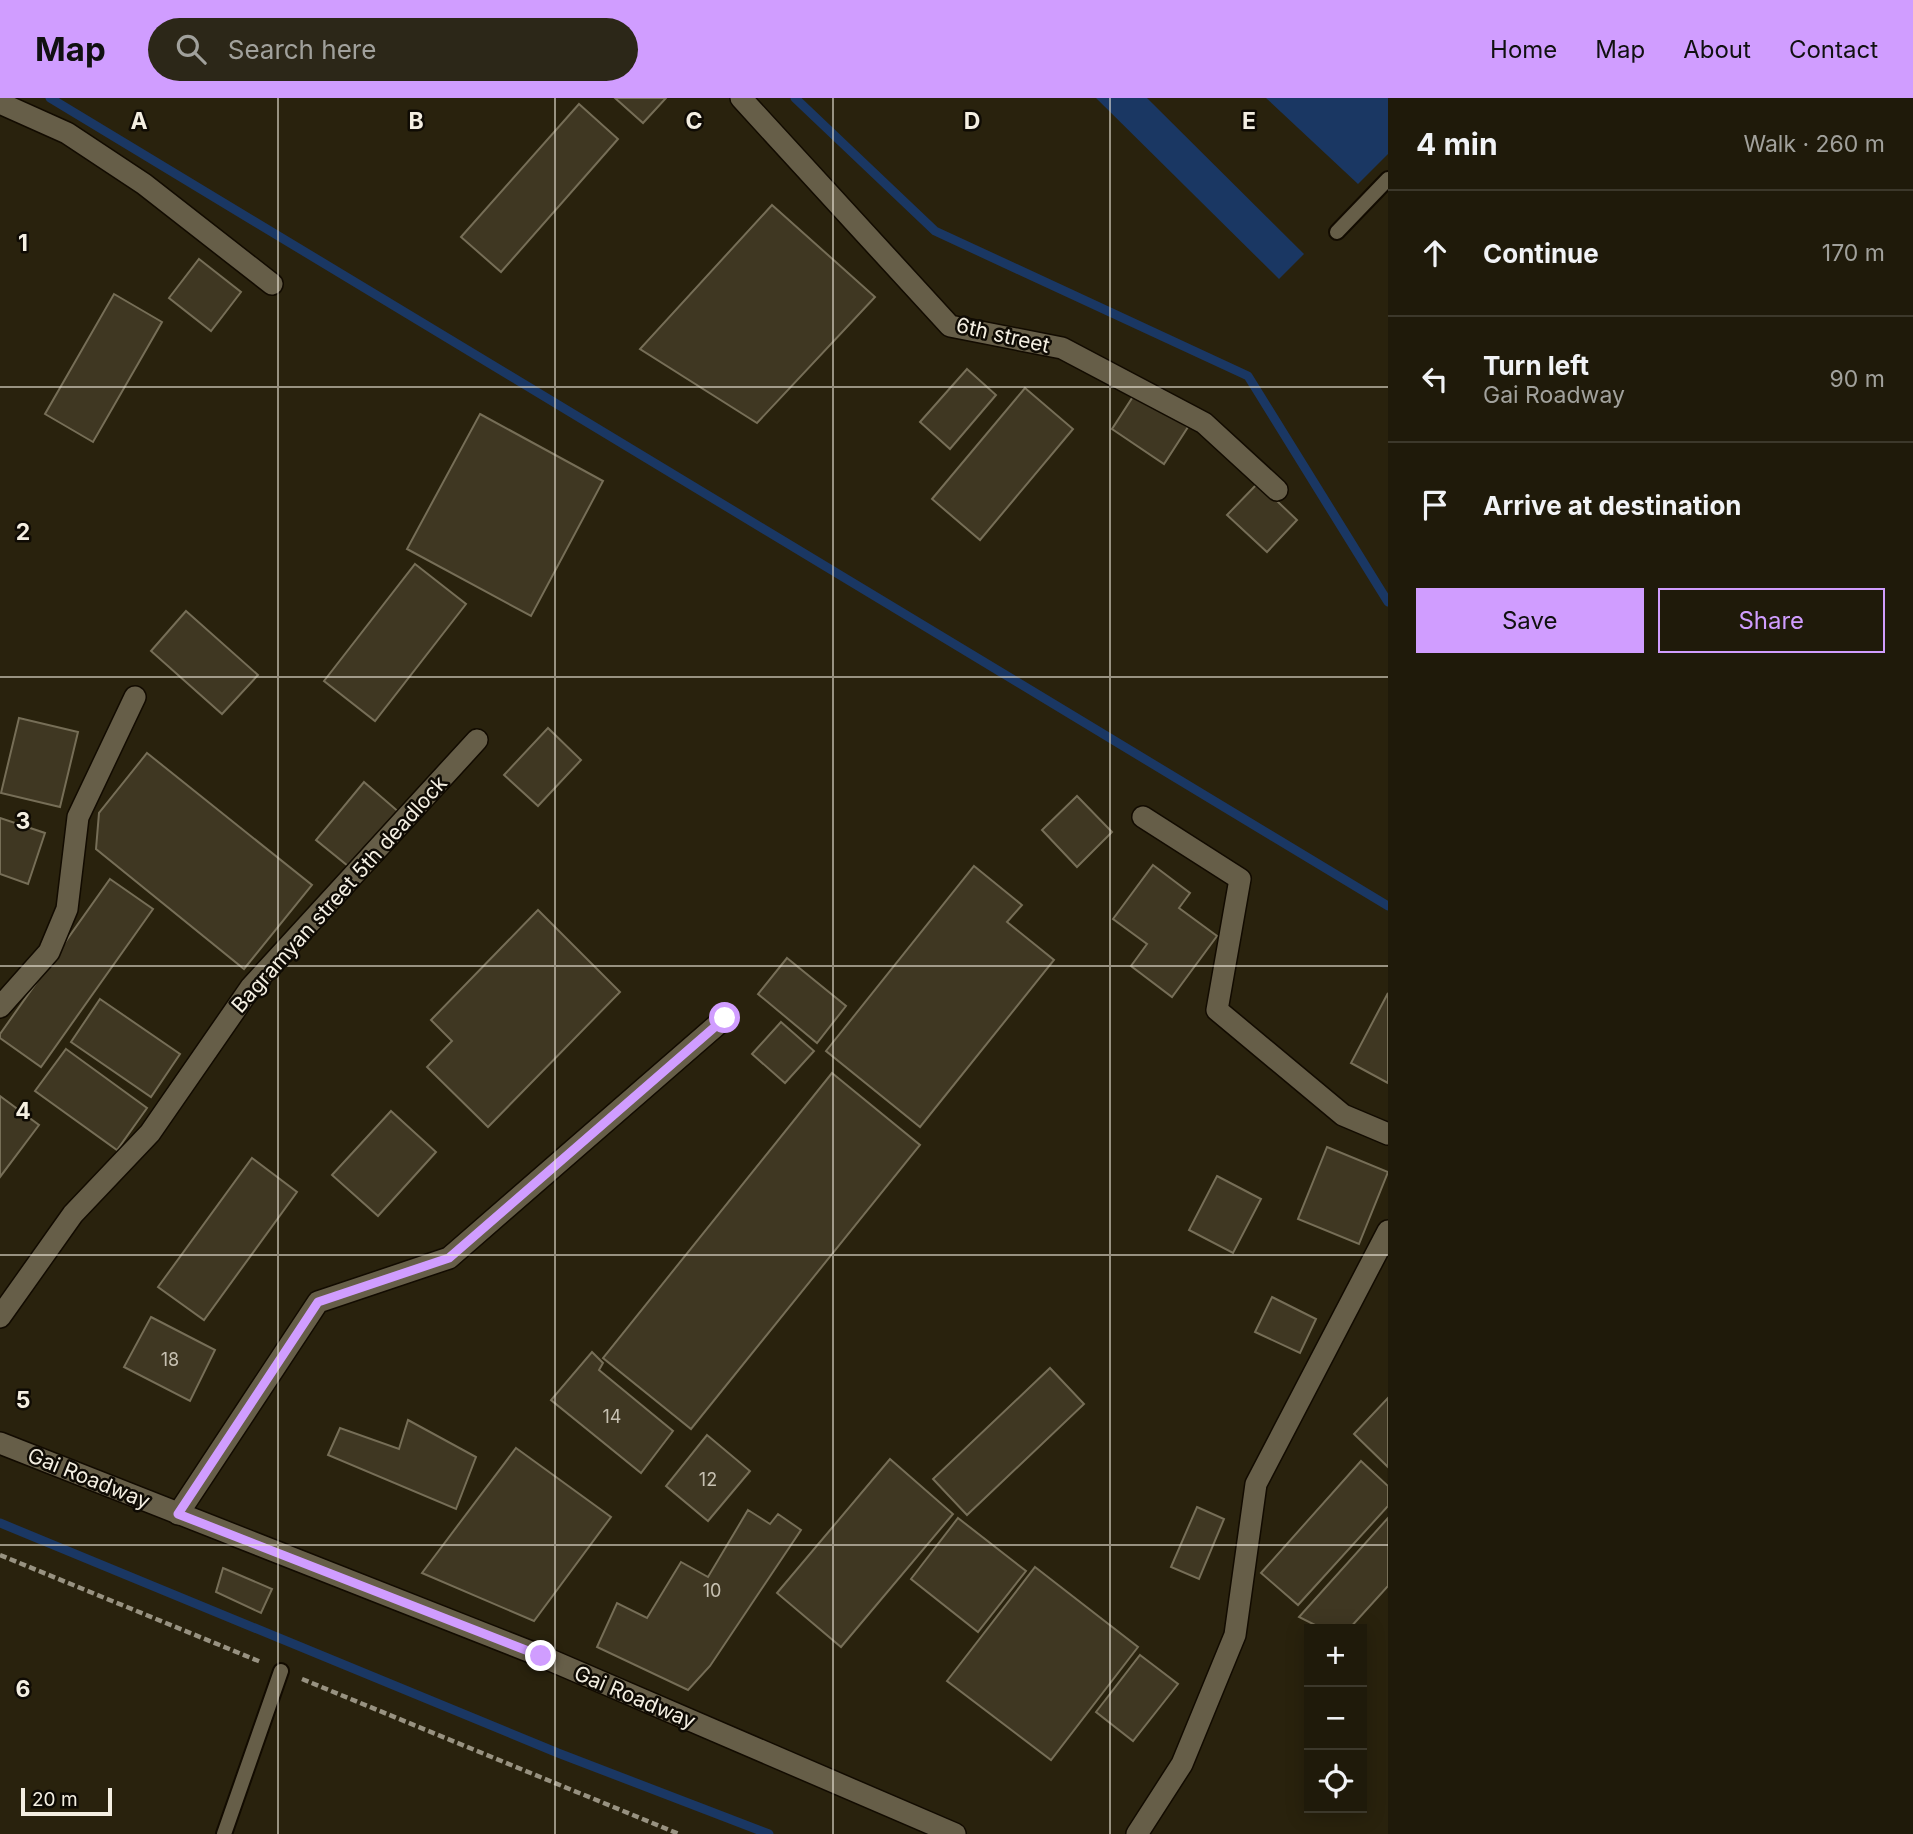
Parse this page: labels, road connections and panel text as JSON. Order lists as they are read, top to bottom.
{
  "streets": {
    "street": ["6th street", "Bagramyan street 5th deadlock", "Gai Roadway"]
  },
  "house_numbers": [
    "18",
    "14",
    "12",
    "10"
  ],
  "scale_bar": "20 m",
  "page": {
    "header": "Map",
    "search": "Search here",
    "nav": [
      "Home",
      "Map",
      "About",
      "Contact"
    ],
    "heading": ["4 min", "Walk · 260 m"],
    "list": [
      ["Continue", "170 m"],
      ["Turn left", "Gai Roadway", "90 m"],
      "Arrive at destination"
    ],
    "buttons": ["Save", "Share"],
    "map_buttons": ["+", "−"],
    "scale": "20 m"
  },
  "grid": {
    "columns": [
      "A",
      "B",
      "C",
      "D",
      "E"
    ],
    "rows": [
      "1",
      "2",
      "3",
      "4",
      "5",
      "6"
    ]
  }
}
